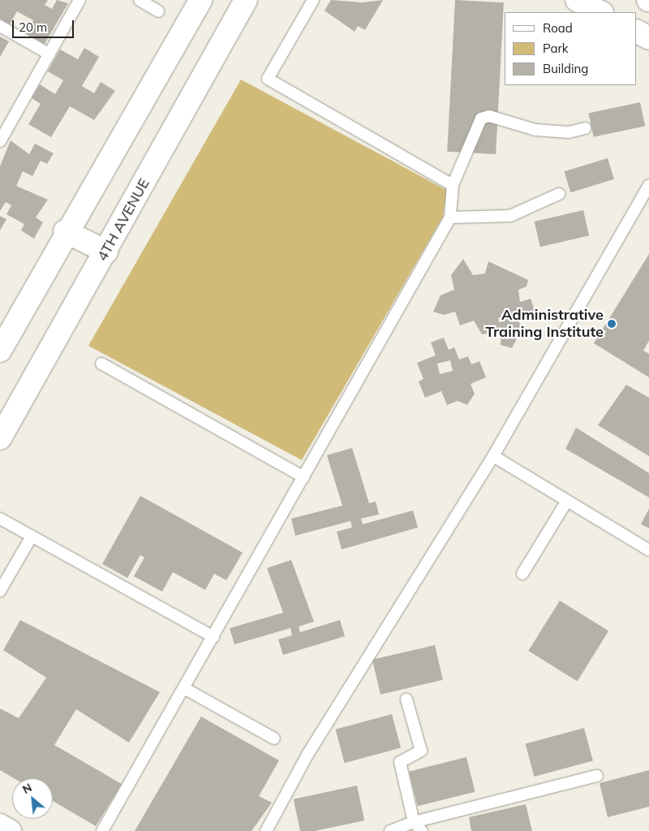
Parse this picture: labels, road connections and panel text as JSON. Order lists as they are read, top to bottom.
{
  "streets": {
    "main road": ["4TH AVENUE"]
  },
  "places": ["Administrative Training Institute"],
  "legend": ["Road", "Park", "Building"],
  "scale_bar": "20 m",
  "north": "top left"
}
